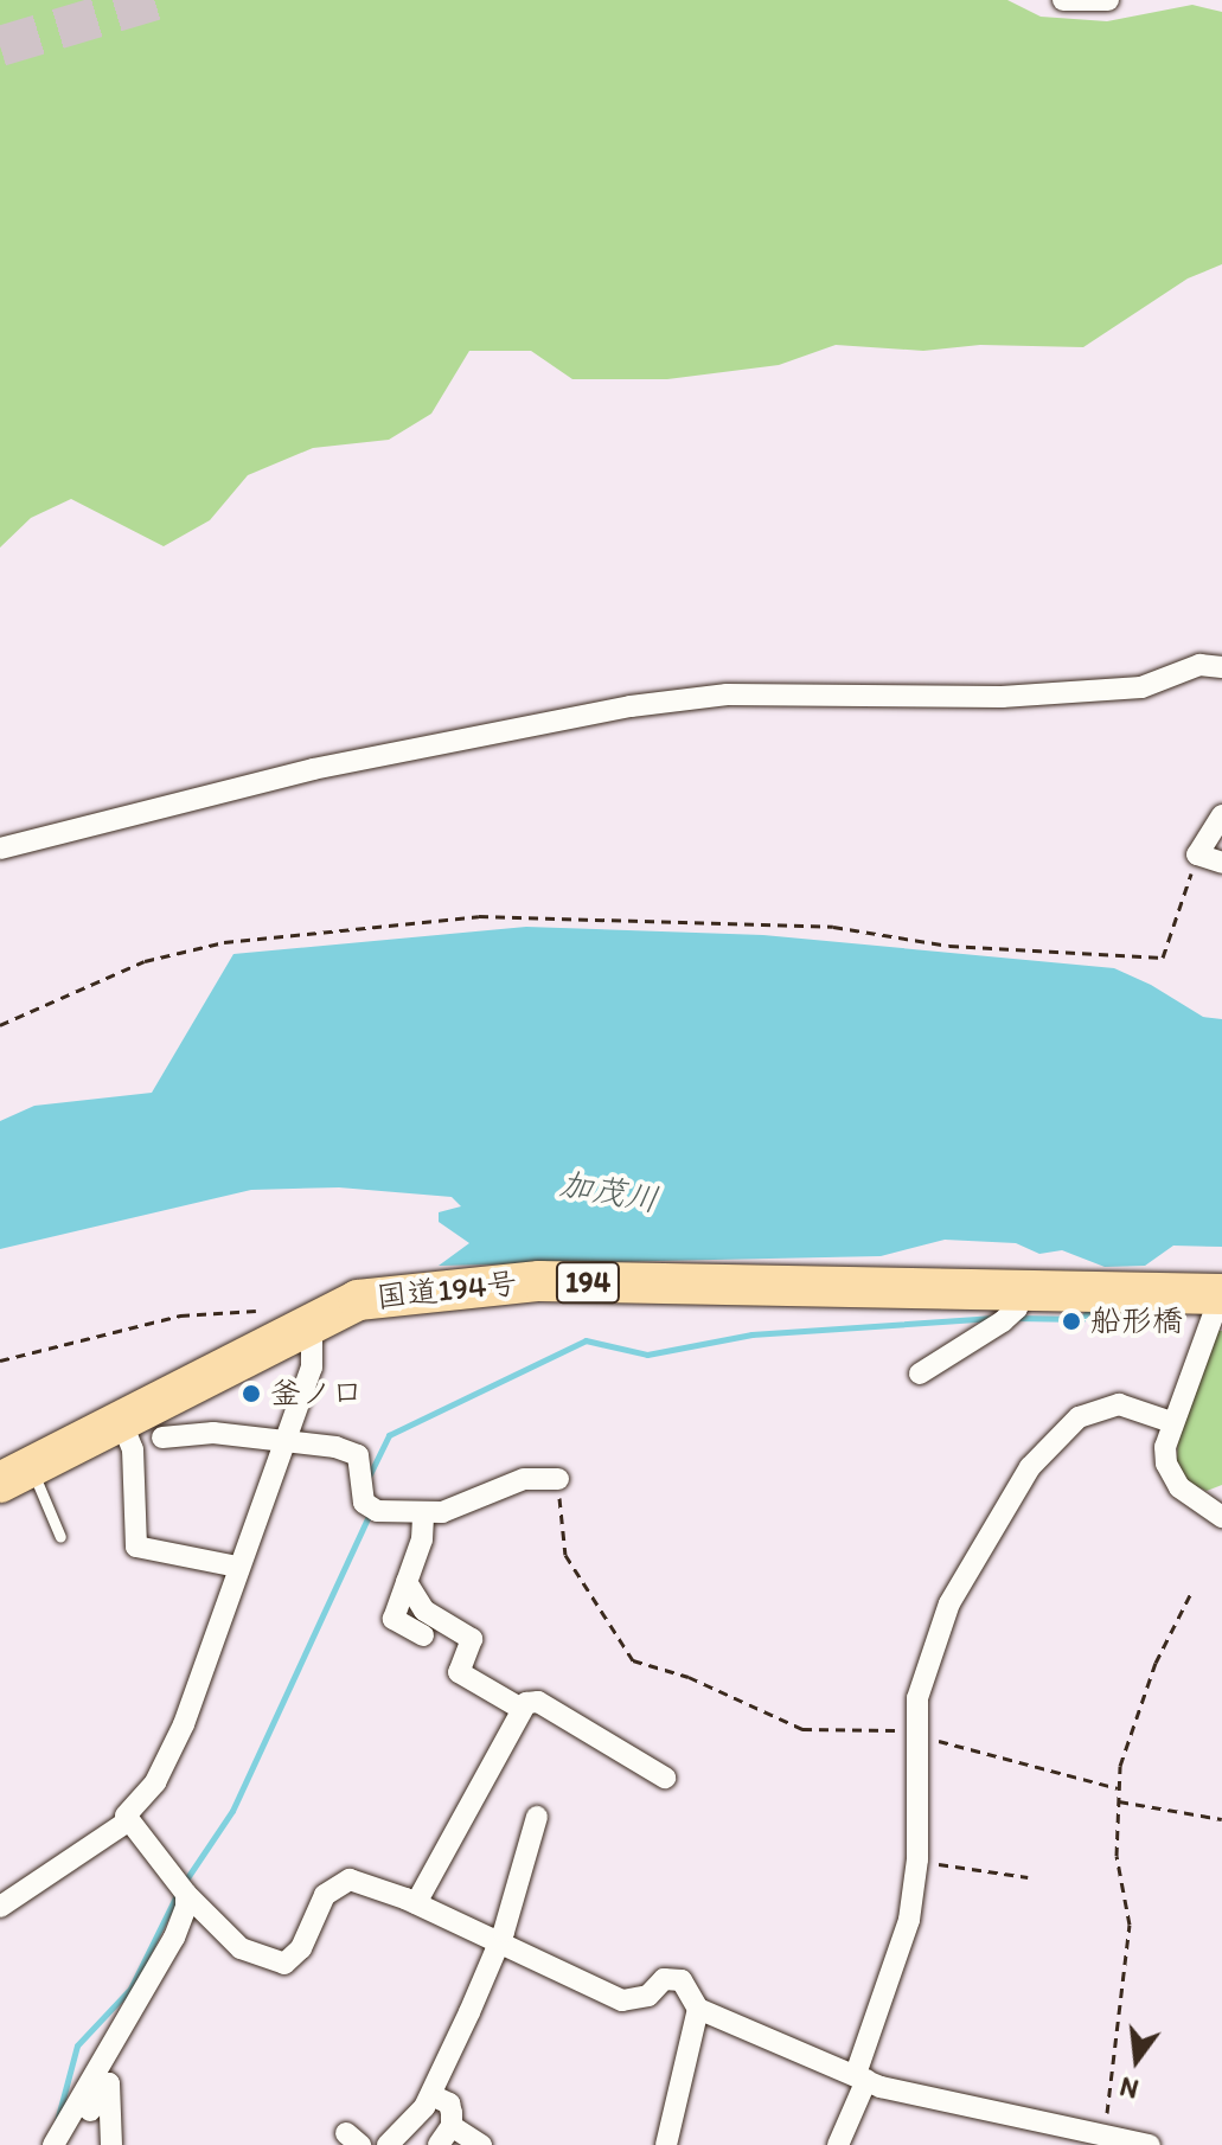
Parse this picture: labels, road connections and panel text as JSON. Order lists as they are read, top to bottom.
{
  "streets": {
    "highway": ["194", "国道194号"]
  },
  "water": ["加茂川"],
  "places": ["船形橋", "釜ノ口"],
  "north": "bottom"
}
